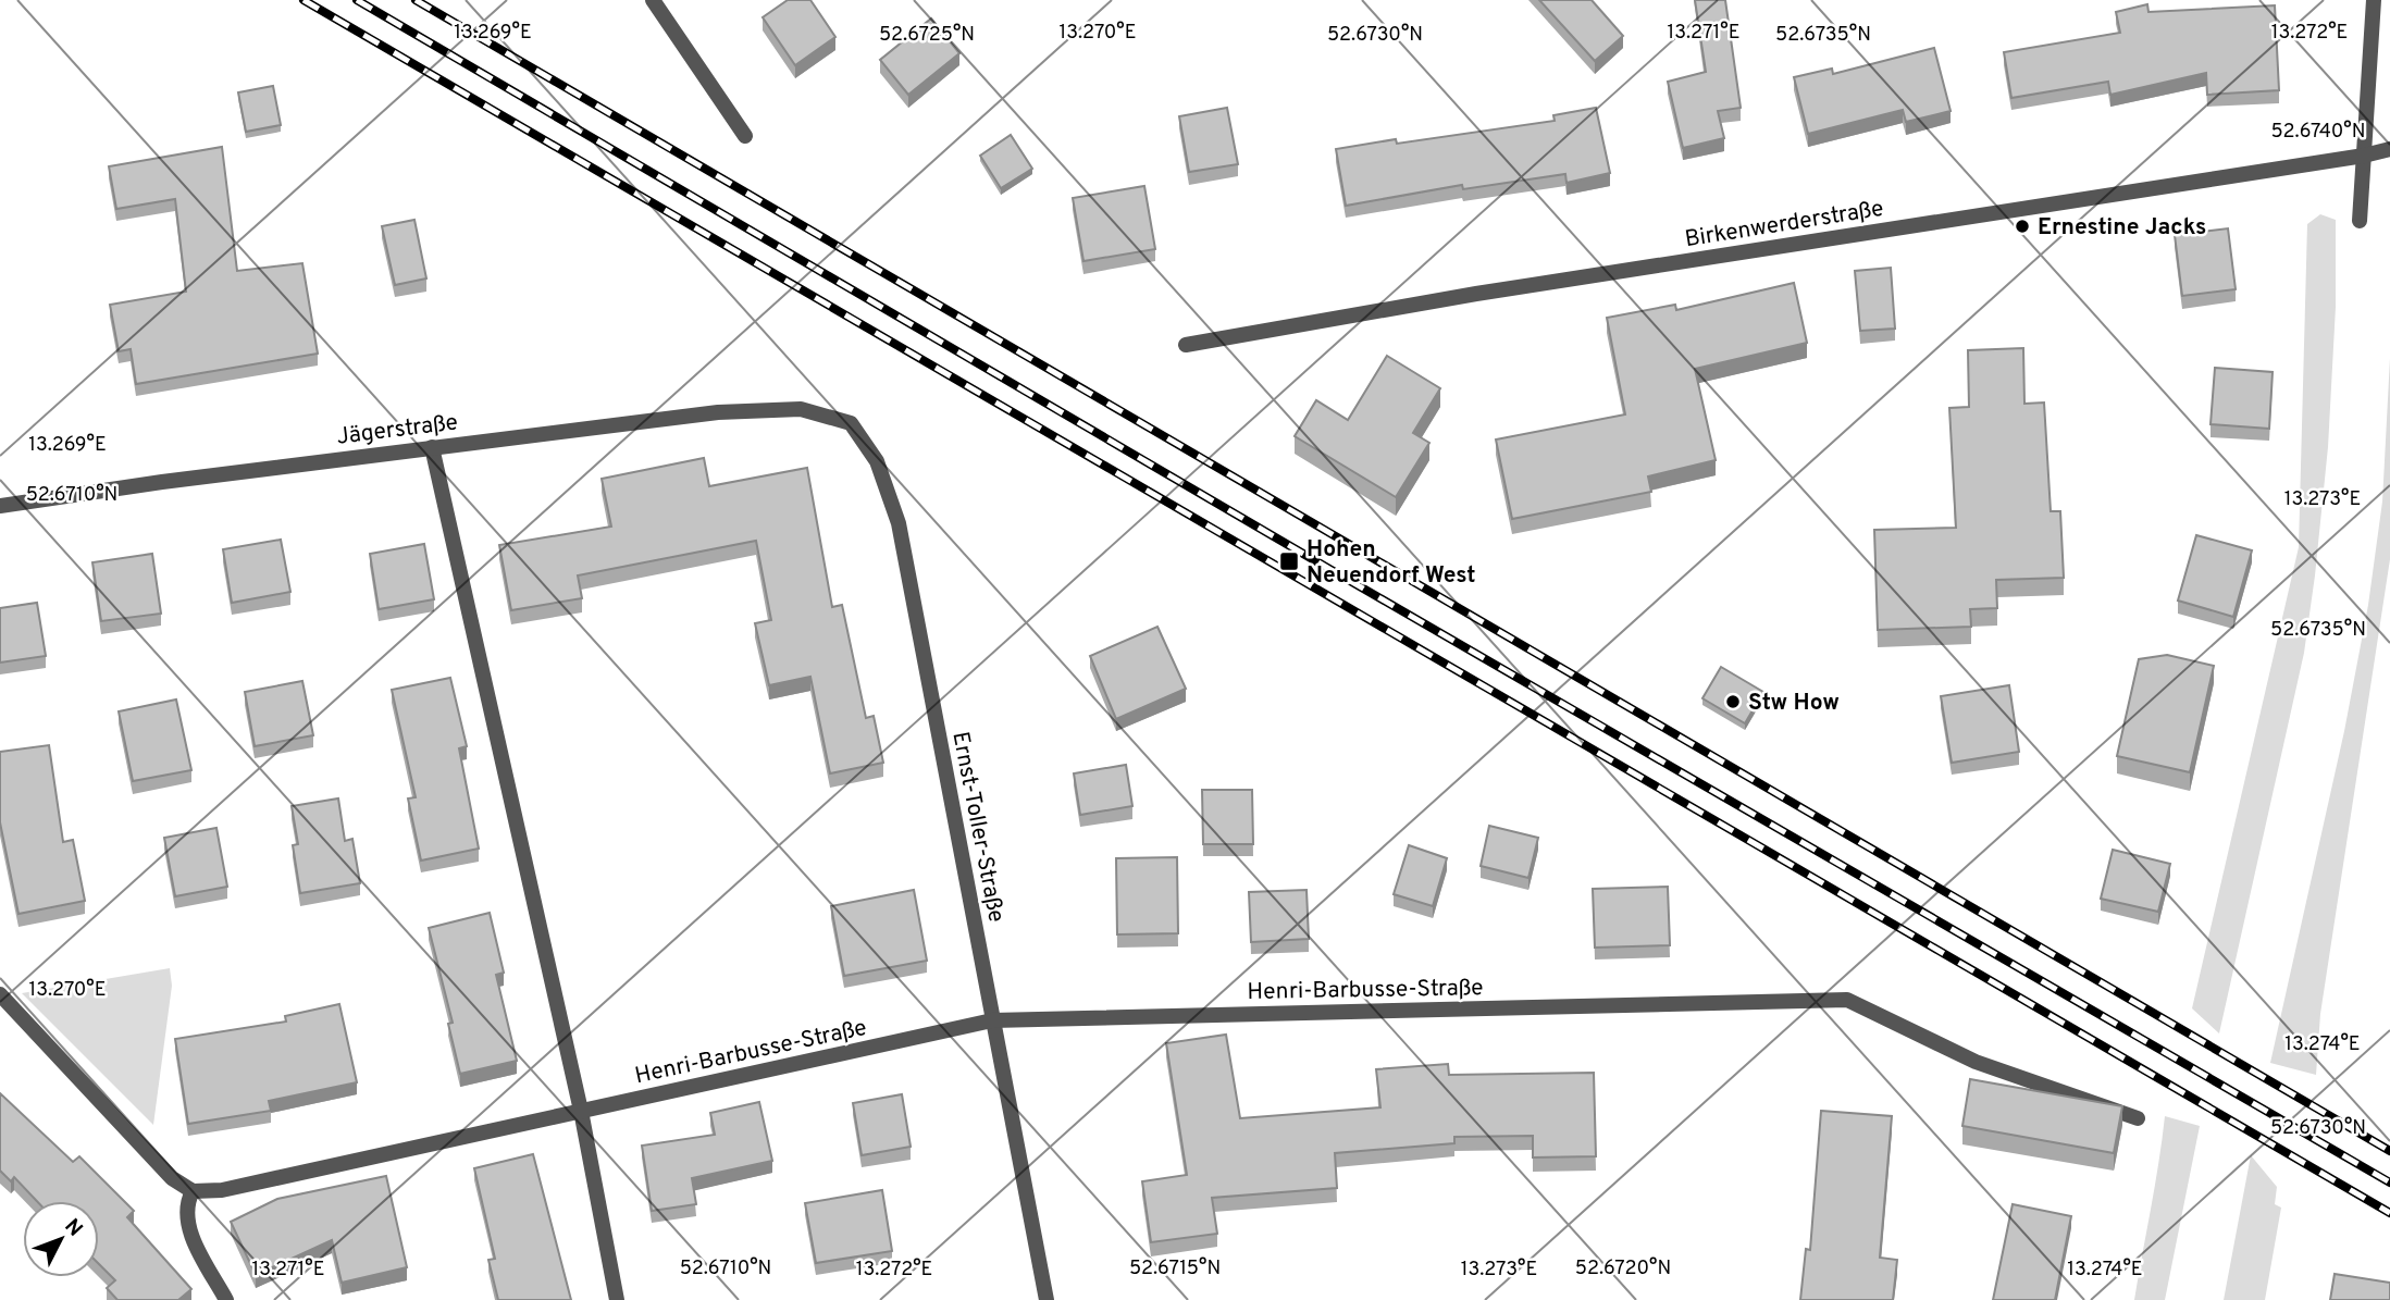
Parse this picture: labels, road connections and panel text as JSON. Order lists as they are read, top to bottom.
{
  "streets": {
    "street": [
      "Birkenwerderstraße",
      "Jägerstraße",
      "Ernst-Toller-Straße",
      "Henri-Barbusse-Straße"
    ]
  },
  "crossings": [
    ["Jägerstraße", "Ernst-Toller-Straße"],
    ["Ernst-Toller-Straße", "Henri-Barbusse-Straße"]
  ],
  "places": {
    "other": ["Ernestine Jacks", "Stw How"],
    "transit": ["Hohen Neuendorf West"]
  },
  "north": "top right",
  "coordinates": [
    "13.271°E",
    "13.269°E",
    "13.270°E",
    "13.272°E",
    "52.6725°N",
    "52.6730°N",
    "52.6735°N",
    "52.6740°N",
    "52.6710°N",
    "13.273°E",
    "13.274°E",
    "52.6715°N",
    "52.6720°N"
  ]
}
